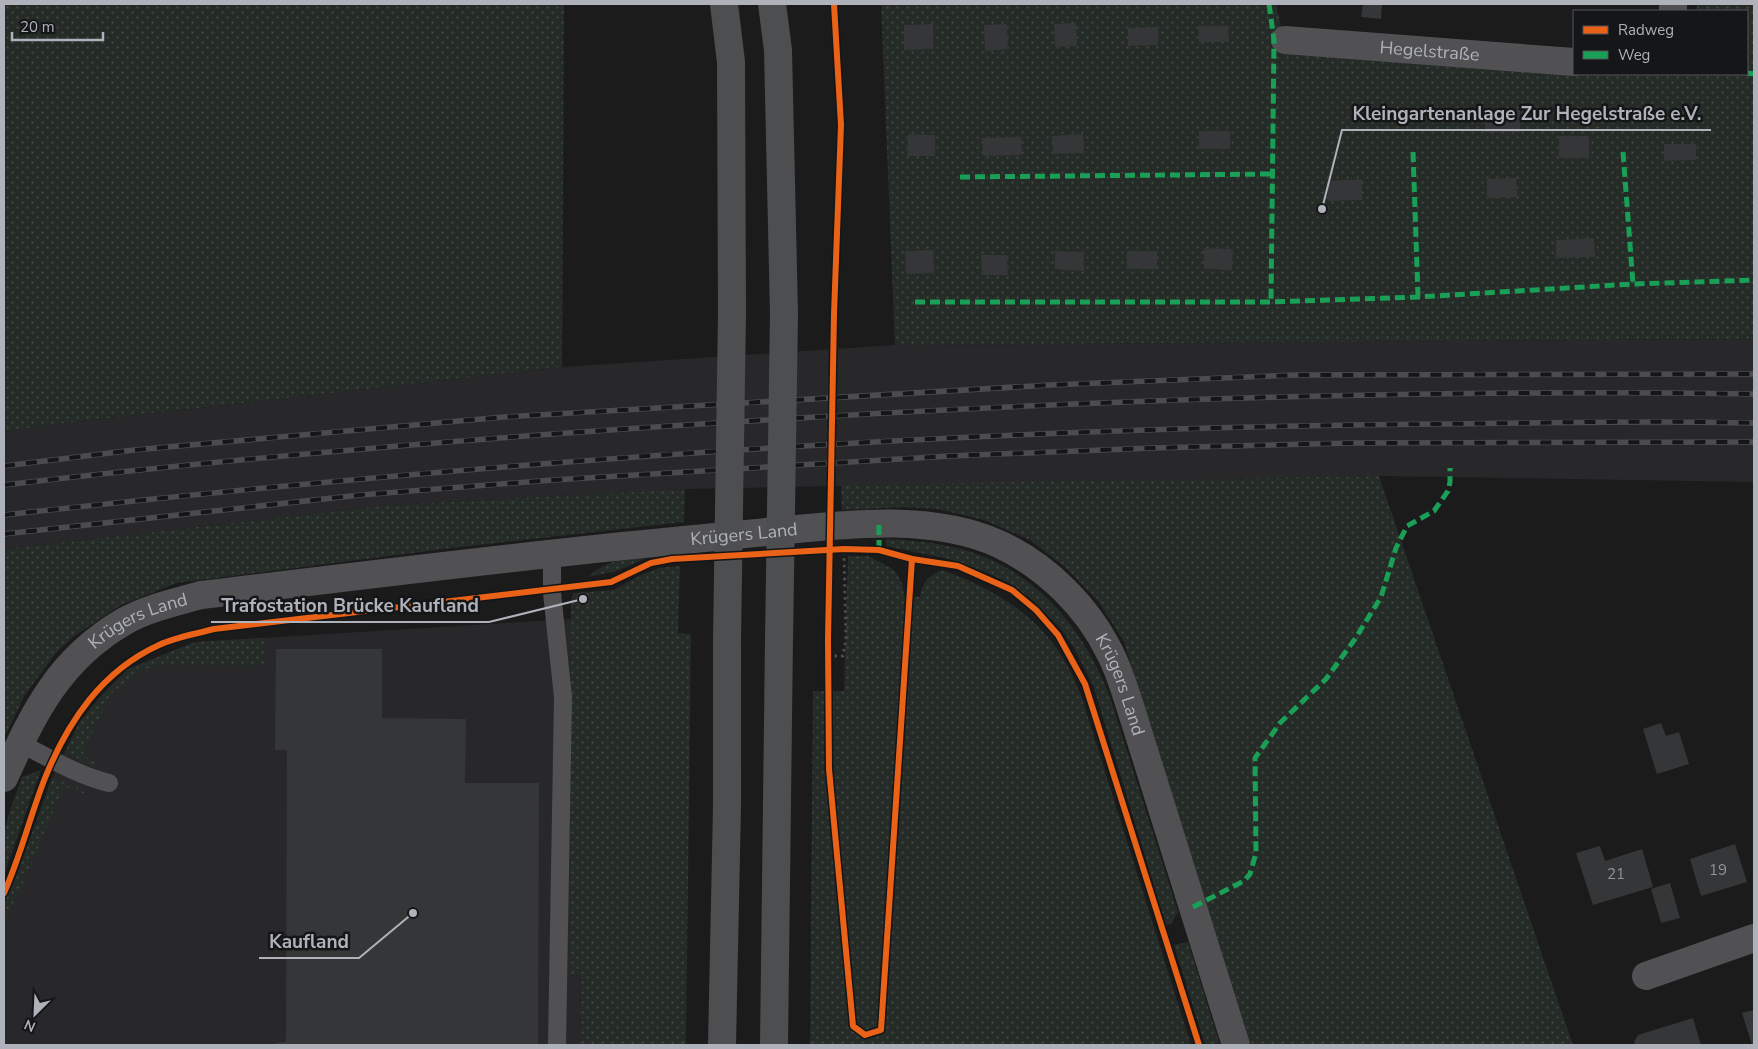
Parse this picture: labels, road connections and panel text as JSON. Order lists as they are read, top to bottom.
{
  "streets": {
    "street": ["Hegelstraße", "Krügers Land"]
  },
  "places": ["Kleingartenanlage Zur Hegelstraße e.V.", "Trafostation Brücke Kaufland", "Kaufland"],
  "house_numbers": ["19", "21"],
  "legend": ["Radweg", "Weg"],
  "scale_bar": "20 m",
  "north": "bottom left"
}
